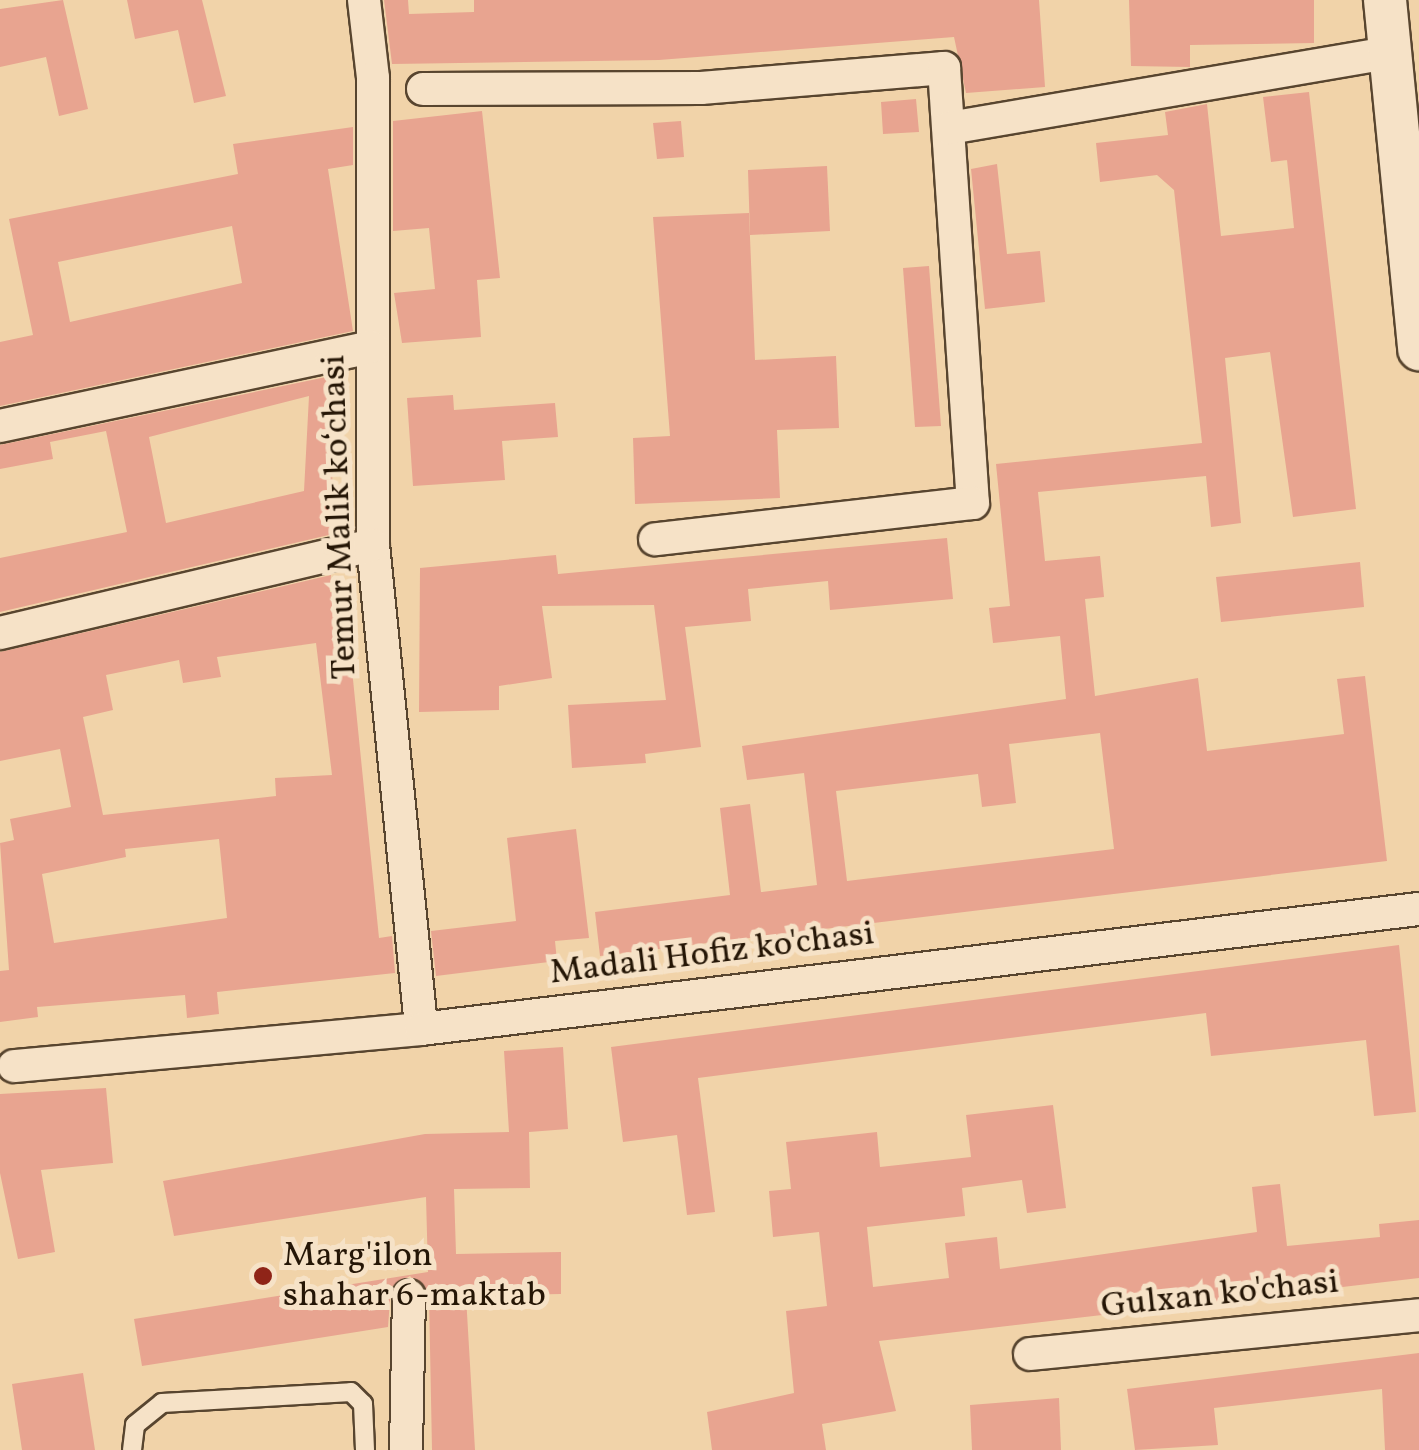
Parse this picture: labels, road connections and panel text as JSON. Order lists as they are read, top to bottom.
{
  "streets": {
    "street": ["Temur Malik koʻchasi", "Madali Hofiz ko'chasi", "Gulxan ko'chasi"]
  },
  "crossings": [
    ["Temur Malik koʻchasi", "Madali Hofiz ko'chasi"]
  ],
  "places": ["Marg'ilon shahar 6-maktab"]
}
